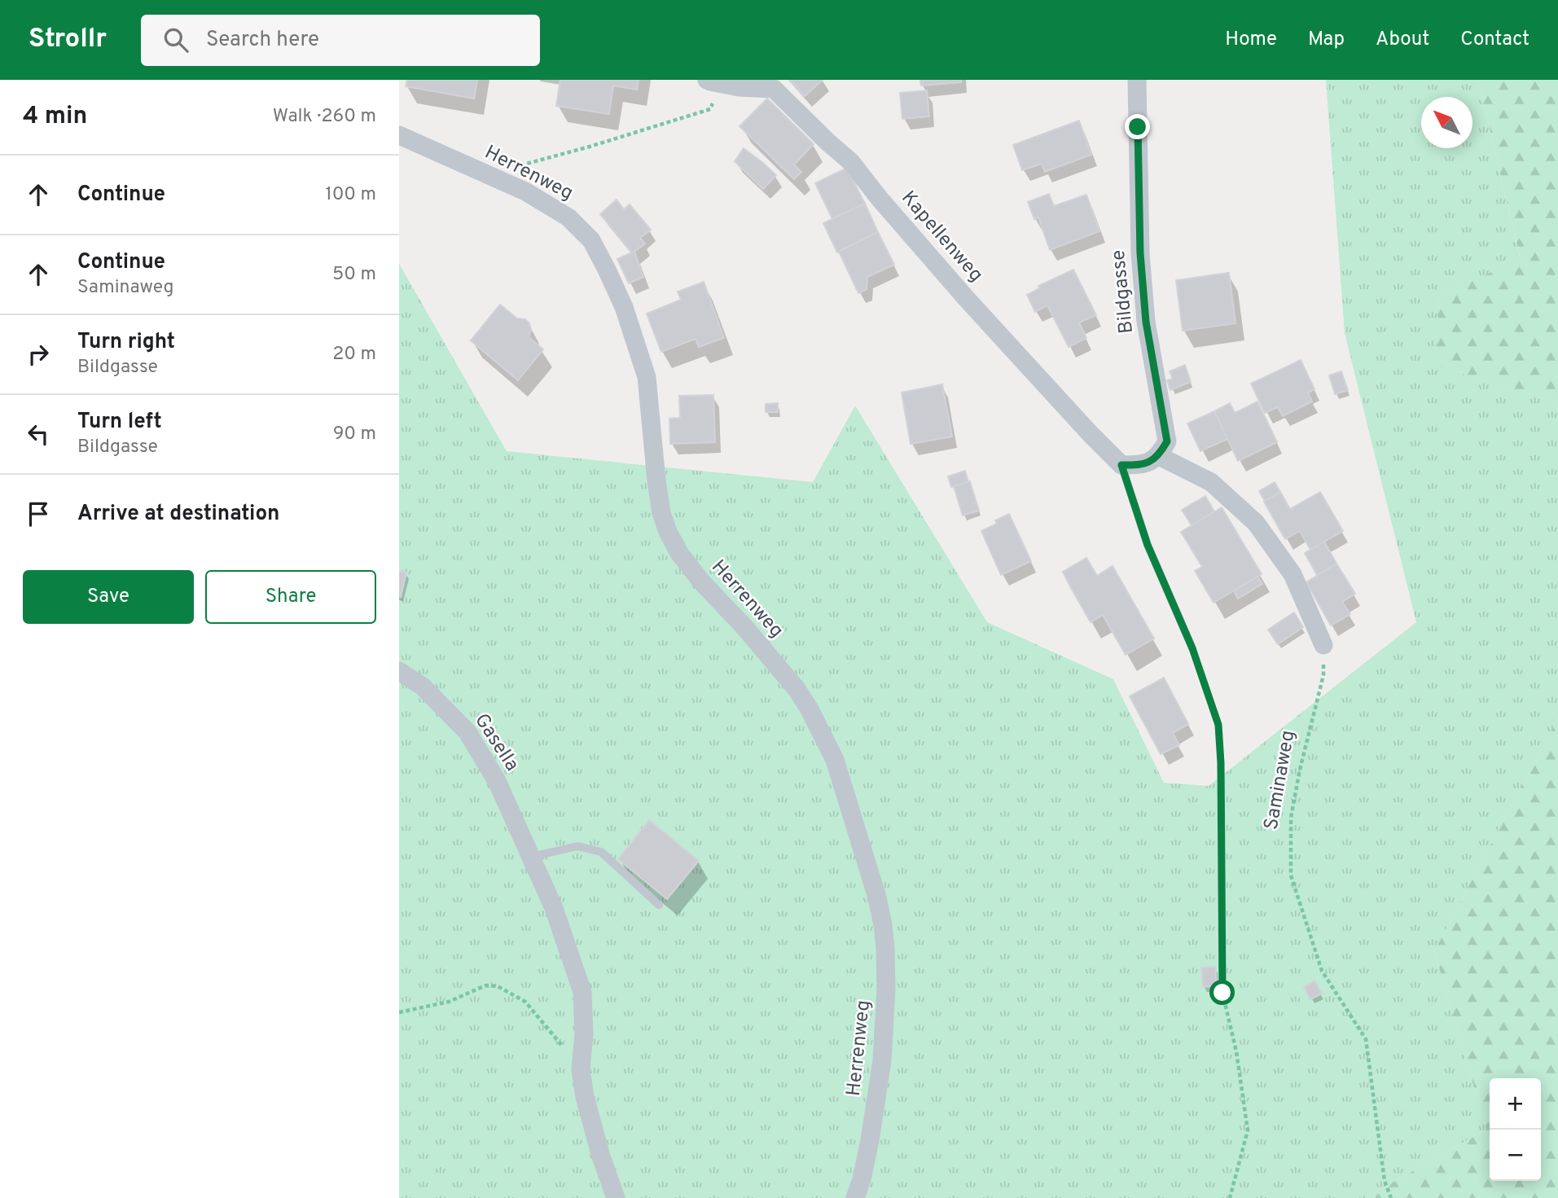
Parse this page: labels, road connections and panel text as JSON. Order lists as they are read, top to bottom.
{
  "streets": {
    "street": [
      "Herrenweg",
      "Kapellenweg",
      "Bildgasse",
      "Gasella"
    ],
    "path": ["Saminaweg"]
  },
  "north": "top left",
  "page": {
    "header": "Strollr",
    "search": "Search here",
    "nav": [
      "Home",
      "Map",
      "About",
      "Contact"
    ],
    "heading": ["4 min", "Walk · 260 m"],
    "list": [
      ["Continue", "100 m"],
      ["Continue", "Saminaweg", "50 m"],
      ["Turn right", "Bildgasse", "20 m"],
      ["Turn left", "Bildgasse", "90 m"],
      "Arrive at destination"
    ],
    "buttons": ["Save", "Share"],
    "map_buttons": ["+", "−"]
  }
}
